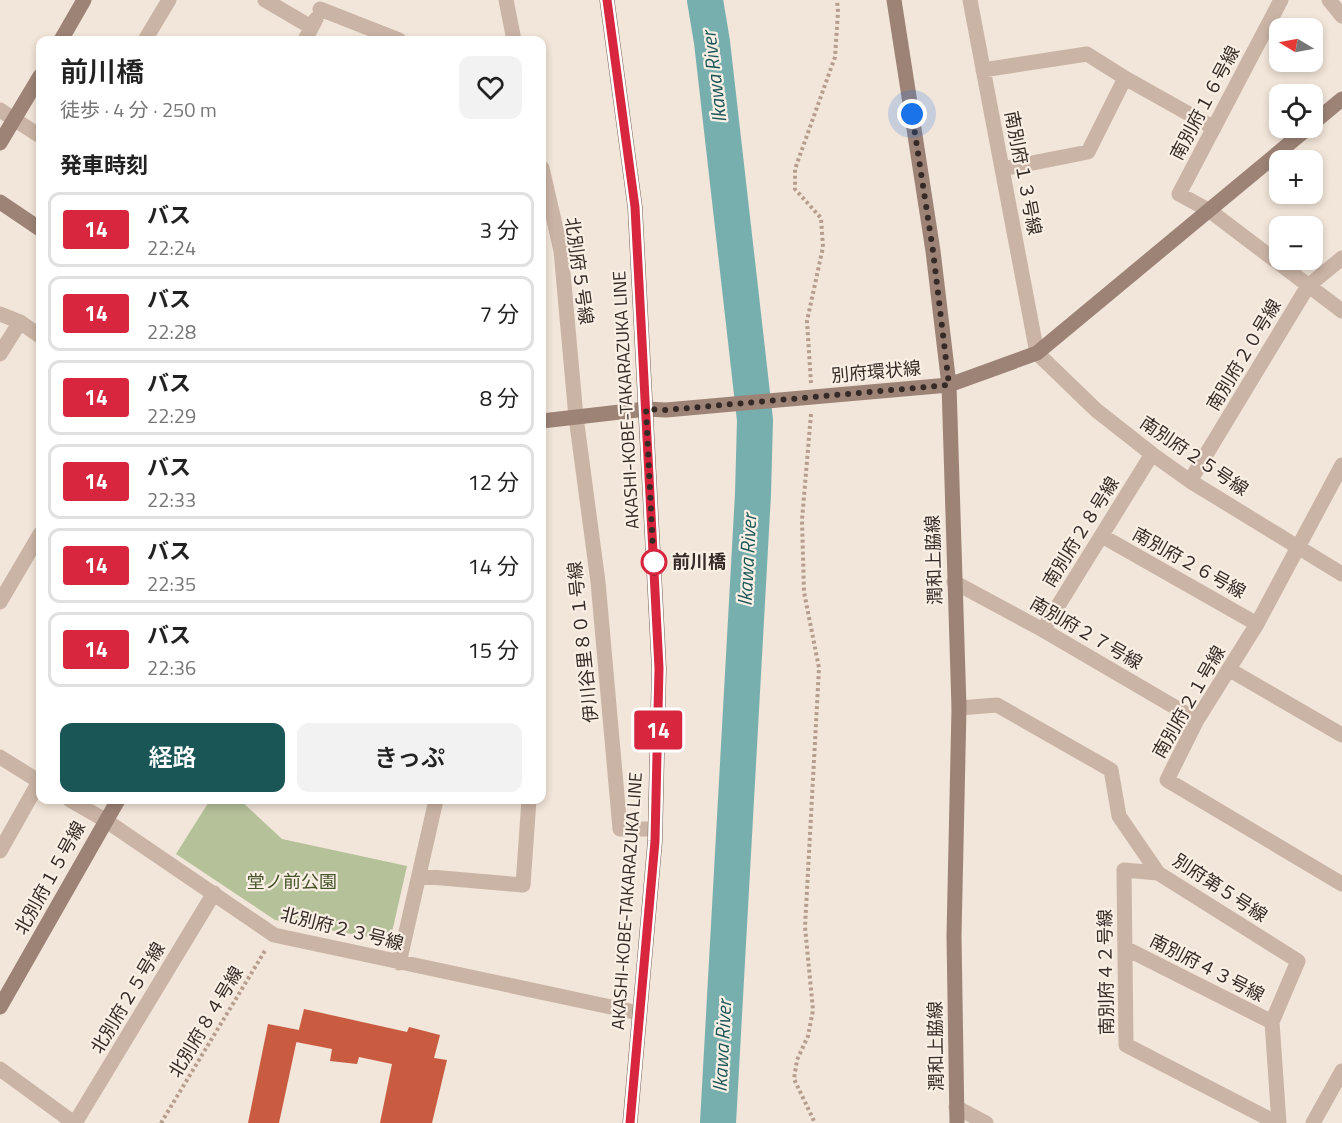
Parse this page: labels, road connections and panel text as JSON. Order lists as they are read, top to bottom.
{
  "streets": {
    "main road": ["AKASHI-KOBE-TAKARAZUKA LINE"],
    "street": [
      "南別府１６号線",
      "南別府１３号線",
      "北別府５号線",
      "南別府２０号線",
      "別府環状線",
      "南別府２５号線",
      "南別府２８号線",
      "潤和上脇線",
      "南別府２６号線",
      "南別府２７号線",
      "伊川谷里８０１号線",
      "南別府２１号線",
      "北別府１５号線",
      "別府第５号線",
      "北別府２３号線",
      "南別府４３号線",
      "南別府４２号線",
      "北別府２５号線"
    ],
    "path": ["北別府８４号線"]
  },
  "crossings": [
    ["南別府１６号線", "別府環状線"],
    ["南別府１３号線", "別府環状線"],
    ["南別府１３号線", "南別府２５号線"],
    ["北別府５号線", "別府環状線"],
    ["北別府５号線", "伊川谷里８０１号線"],
    ["南別府２０号線", "南別府２５号線"],
    ["別府環状線", "AKASHI-KOBE-TAKARAZUKA LINE"],
    ["別府環状線", "南別府２５号線"],
    ["別府環状線", "潤和上脇線"],
    ["別府環状線", "伊川谷里８０１号線"],
    ["AKASHI-KOBE-TAKARAZUKA LINE", "伊川谷里８０１号線"],
    ["AKASHI-KOBE-TAKARAZUKA LINE", "北別府２３号線"],
    ["南別府２５号線", "南別府２８号線"],
    ["南別府２５号線", "南別府２１号線"],
    ["南別府２８号線", "南別府２６号線"],
    ["南別府２８号線", "南別府２７号線"],
    ["潤和上脇線", "南別府２７号線"],
    ["潤和上脇線", "別府第５号線"],
    ["南別府２６号線", "南別府２１号線"],
    ["南別府２７号線", "南別府２１号線"],
    ["北別府１５号線", "北別府２３号線"],
    ["別府第５号線", "南別府４３号線"],
    ["別府第５号線", "南別府４２号線"],
    ["北別府２３号線", "北別府２５号線"],
    ["北別府２３号線", "北別府８４号線"],
    ["南別府４３号線", "南別府４２号線"]
  ],
  "water": ["Ikawa River"],
  "parks": ["堂ノ前公園"],
  "places": ["前川橋"],
  "lines": ["bus line 14"],
  "north": "left",
  "page": {
    "on_map": "14",
    "map_buttons": ["+", "−"],
    "heading": [
      ["前川橋", "徒歩 · 4 分 · 250 m"],
      "発車時刻"
    ],
    "list": [
      {
        "mark": "14",
        "name": "バス",
        "note": "22:24",
        "value": "3 分"
      },
      {
        "mark": "14",
        "name": "バス",
        "note": "22:28",
        "value": "7 分"
      },
      {
        "mark": "14",
        "name": "バス",
        "note": "22:29",
        "value": "8 分"
      },
      {
        "mark": "14",
        "name": "バス",
        "note": "22:33",
        "value": "12 分"
      },
      {
        "mark": "14",
        "name": "バス",
        "note": "22:35",
        "value": "14 分"
      },
      {
        "mark": "14",
        "name": "バス",
        "note": "22:36",
        "value": "15 分"
      }
    ],
    "buttons": ["経路", "きっぷ"]
  }
}
